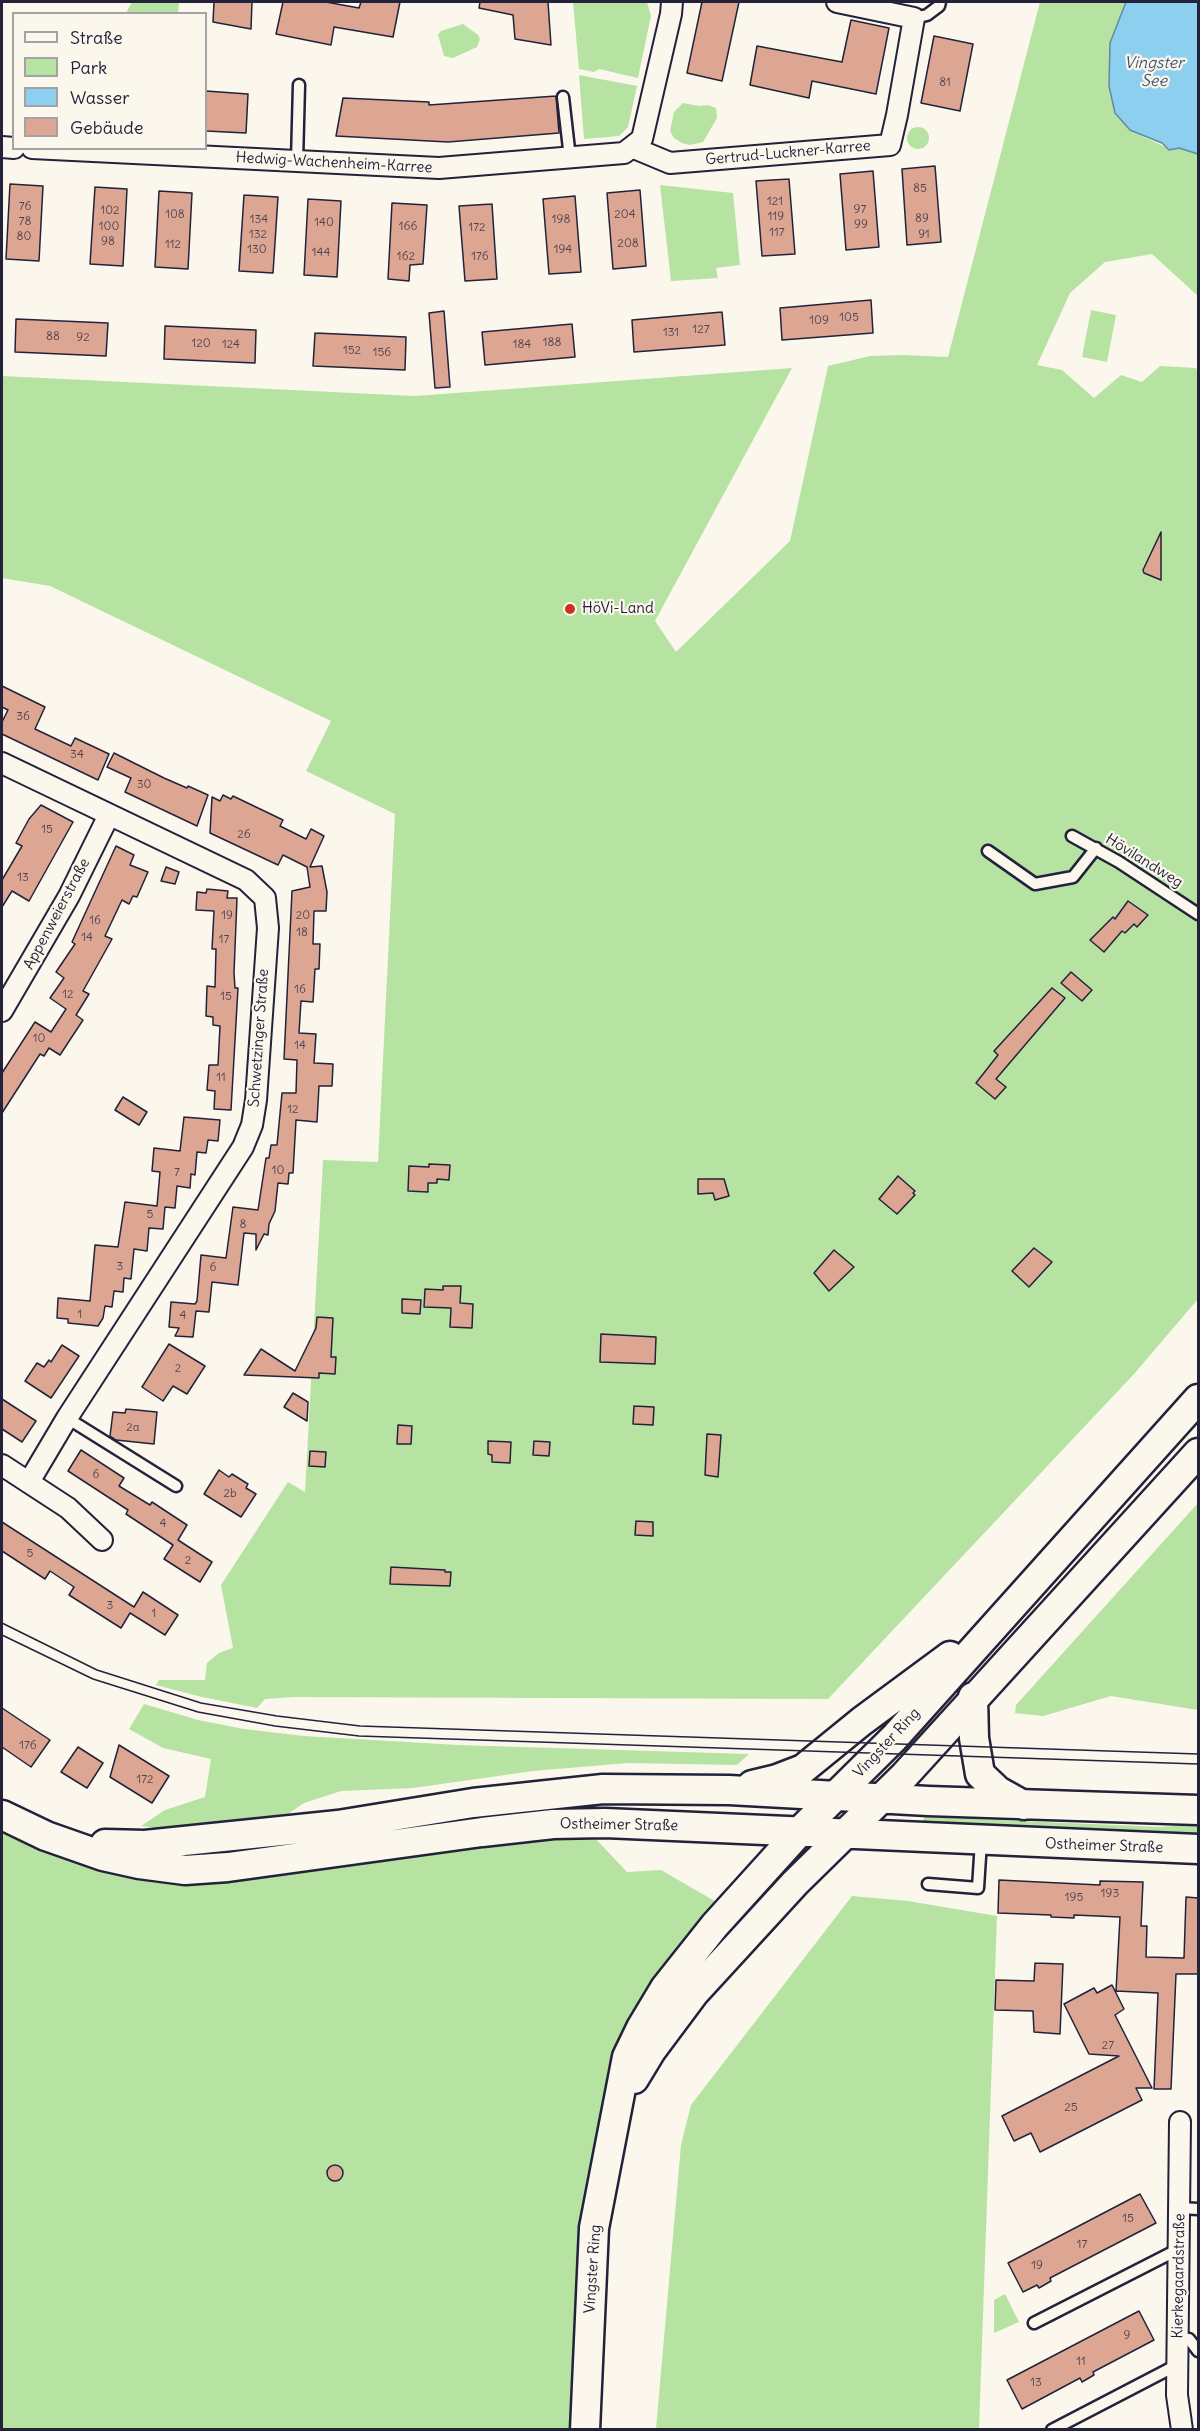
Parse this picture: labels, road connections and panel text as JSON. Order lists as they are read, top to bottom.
{
  "streets": {
    "main road": ["Vingster Ring", "Ostheimer Straße"],
    "street": [
      "Gertrud-Luckner-Karree",
      "Hedwig-Wachenheim-Karree",
      "Appenweierstraße",
      "Schwetzinger Straße",
      "Kierkegaardstraße"
    ],
    "lane": ["Hövilandweg"]
  },
  "crossings": [
    ["Gertrud-Luckner-Karree", "Hedwig-Wachenheim-Karree"],
    ["Appenweierstraße", "Schwetzinger Straße"],
    ["Vingster Ring", "Ostheimer Straße"]
  ],
  "water": ["Vingster See"],
  "places": ["HöVi-Land"],
  "house_numbers": [
    "81",
    "85",
    "121",
    "76",
    "97",
    "102",
    "108",
    "204",
    "119",
    "89",
    "134",
    "198",
    "78",
    "140",
    "99",
    "100",
    "166",
    "172",
    "117",
    "132",
    "91",
    "80",
    "98",
    "208",
    "112",
    "130",
    "194",
    "144",
    "162",
    "176",
    "105",
    "109",
    "127",
    "131",
    "88",
    "92",
    "188",
    "120",
    "124",
    "184",
    "152",
    "156",
    "36",
    "34",
    "30",
    "15",
    "26",
    "13",
    "19",
    "20",
    "16",
    "18",
    "14",
    "17",
    "16",
    "12",
    "15",
    "10",
    "14",
    "11",
    "12",
    "10",
    "7",
    "5",
    "8",
    "3",
    "6",
    "1",
    "4",
    "2",
    "2a",
    "6",
    "2b",
    "4",
    "5",
    "2",
    "3",
    "1",
    "176",
    "172",
    "193",
    "195",
    "27",
    "25",
    "15",
    "17",
    "19",
    "9",
    "11",
    "13"
  ],
  "legend": [
    "Straße",
    "Park",
    "Wasser",
    "Gebäude"
  ]
}
